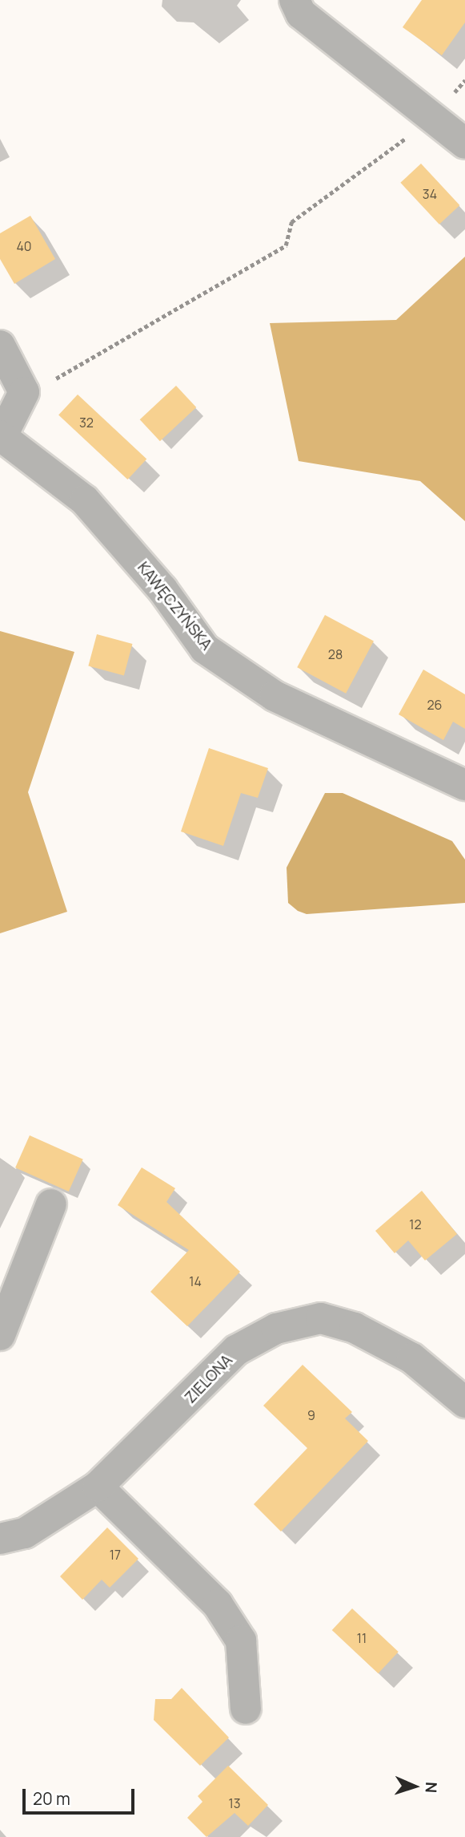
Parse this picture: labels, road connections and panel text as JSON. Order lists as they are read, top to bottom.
{
  "streets": {
    "street": ["KAWĘCZYŃSKA", "ZIELONA"]
  },
  "house_numbers": [
    "34",
    "40",
    "32",
    "28",
    "26",
    "12",
    "14",
    "9",
    "17",
    "11",
    "13"
  ],
  "scale_bar": "20 m",
  "north": "right"
}
